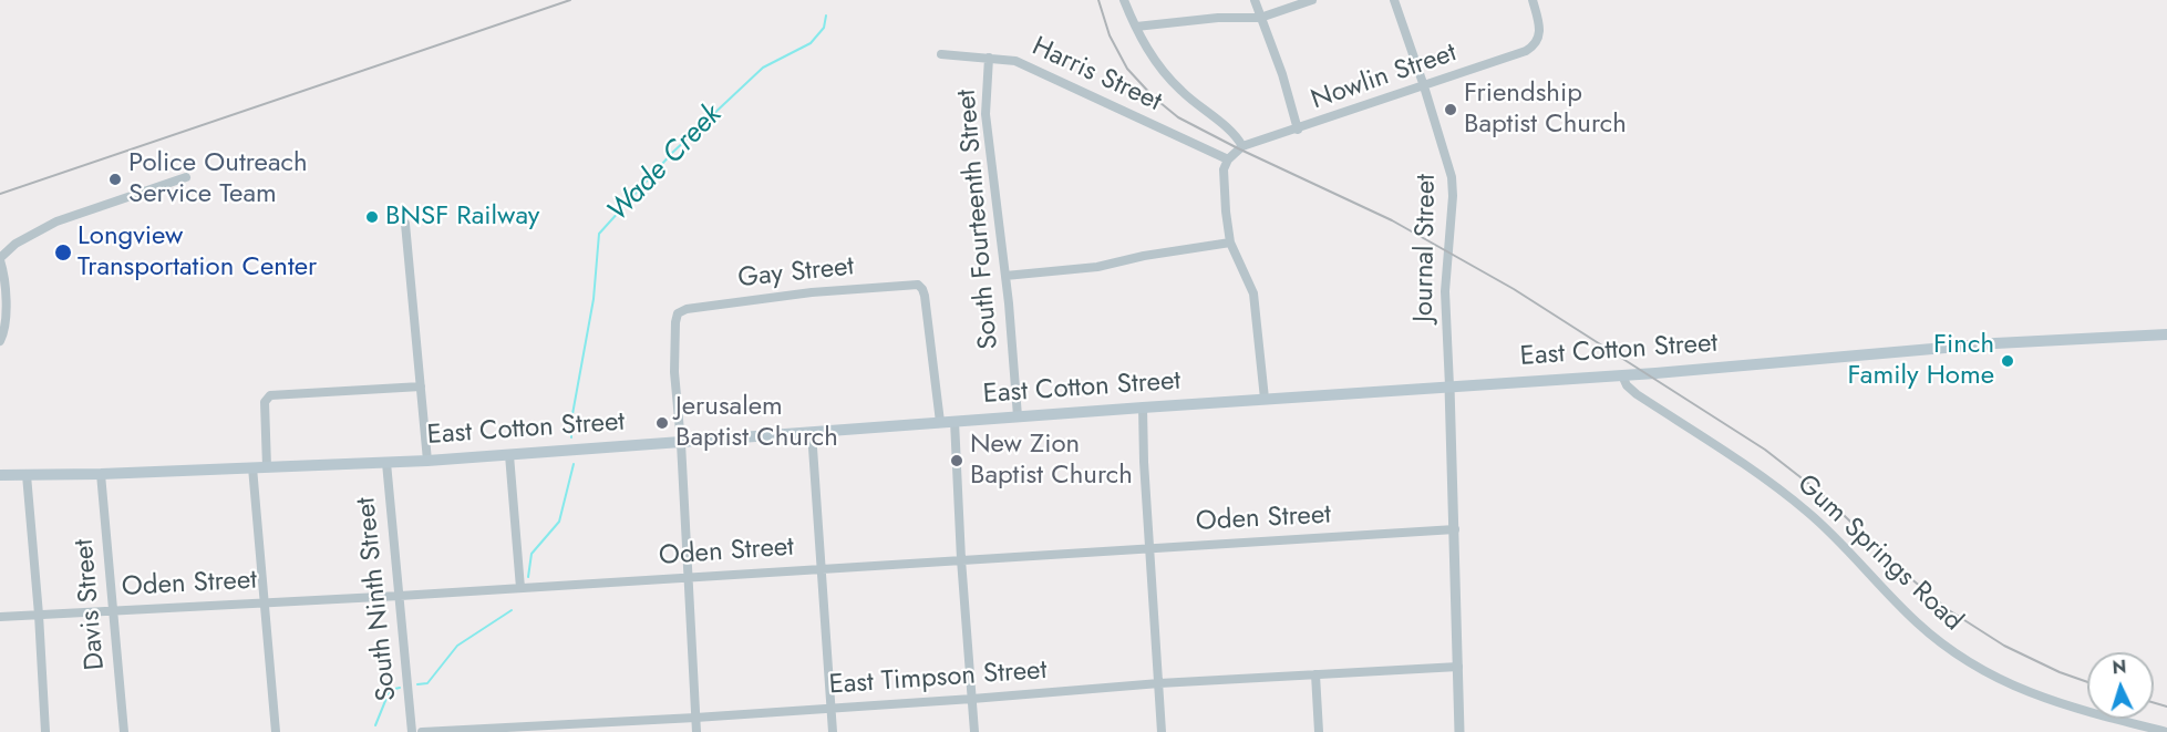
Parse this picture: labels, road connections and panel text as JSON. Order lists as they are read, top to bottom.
{
  "streets": {
    "main road": ["East Cotton Street"],
    "street": [
      "Harris Street",
      "Nowlin Street",
      "South Fourteenth Street",
      "Journal Street",
      "Gay Street",
      "Oden Street",
      "Gum Springs Road",
      "South Ninth Street",
      "Davis Street",
      "East Timpson Street"
    ]
  },
  "crossings": [
    ["Harris Street", "South Fourteenth Street"],
    ["Nowlin Street", "Journal Street"],
    ["South Fourteenth Street", "East Cotton Street"],
    ["Journal Street", "East Cotton Street"],
    ["Gay Street", "East Cotton Street"],
    ["East Cotton Street", "Gum Springs Road"],
    ["East Cotton Street", "South Ninth Street"],
    ["East Cotton Street", "Davis Street"],
    ["Oden Street", "South Ninth Street"],
    ["Oden Street", "Davis Street"]
  ],
  "water": ["Wade Creek"],
  "places": [
    "Friendship Baptist Church",
    "Police Outreach Service Team",
    "BNSF Railway",
    "Longview Transportation Center",
    "Finch Family Home",
    "Jerusalem Baptist Church",
    "New Zion Baptist Church"
  ],
  "north": "top"
}
